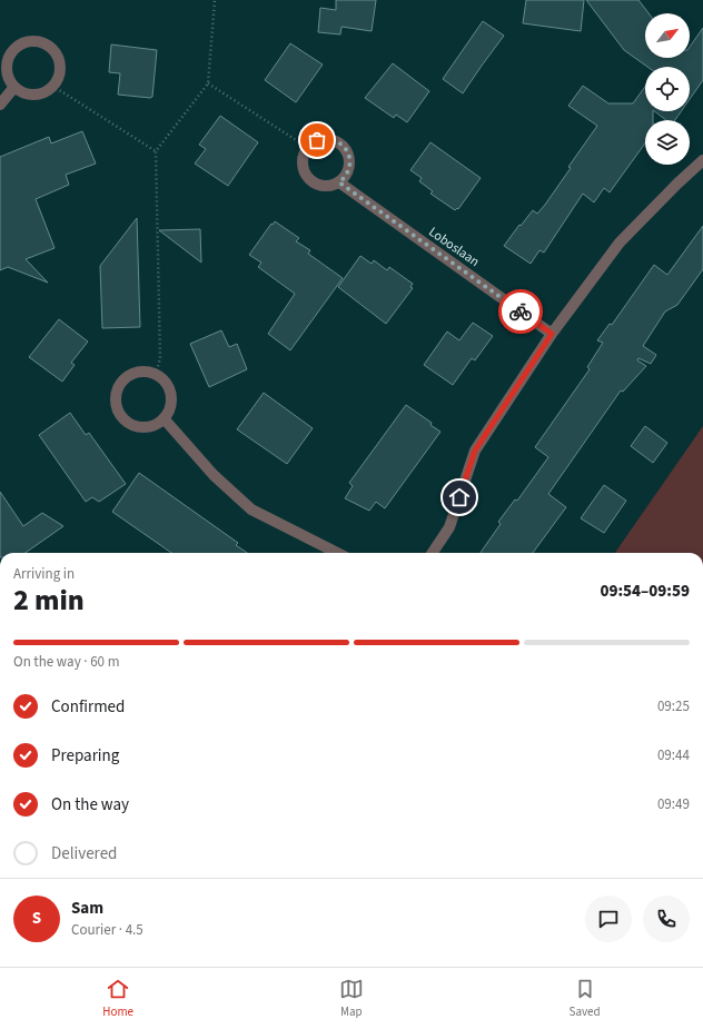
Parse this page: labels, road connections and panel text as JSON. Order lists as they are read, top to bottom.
{
  "streets": {
    "street": ["Loboslaan"]
  },
  "north": "top right",
  "page": {
    "heading": ["2 min", "Arriving in", "09:54–09:59"],
    "panel": ["Sam", "Courier · 4.5"],
    "bar": "On the way · 60 m",
    "list": [
      ["Confirmed", "09:25"],
      ["Preparing", "09:44"],
      ["On the way", "09:49"],
      "Delivered"
    ],
    "round": "S",
    "tabs": ["Home", "Map", "Saved"]
  }
}
